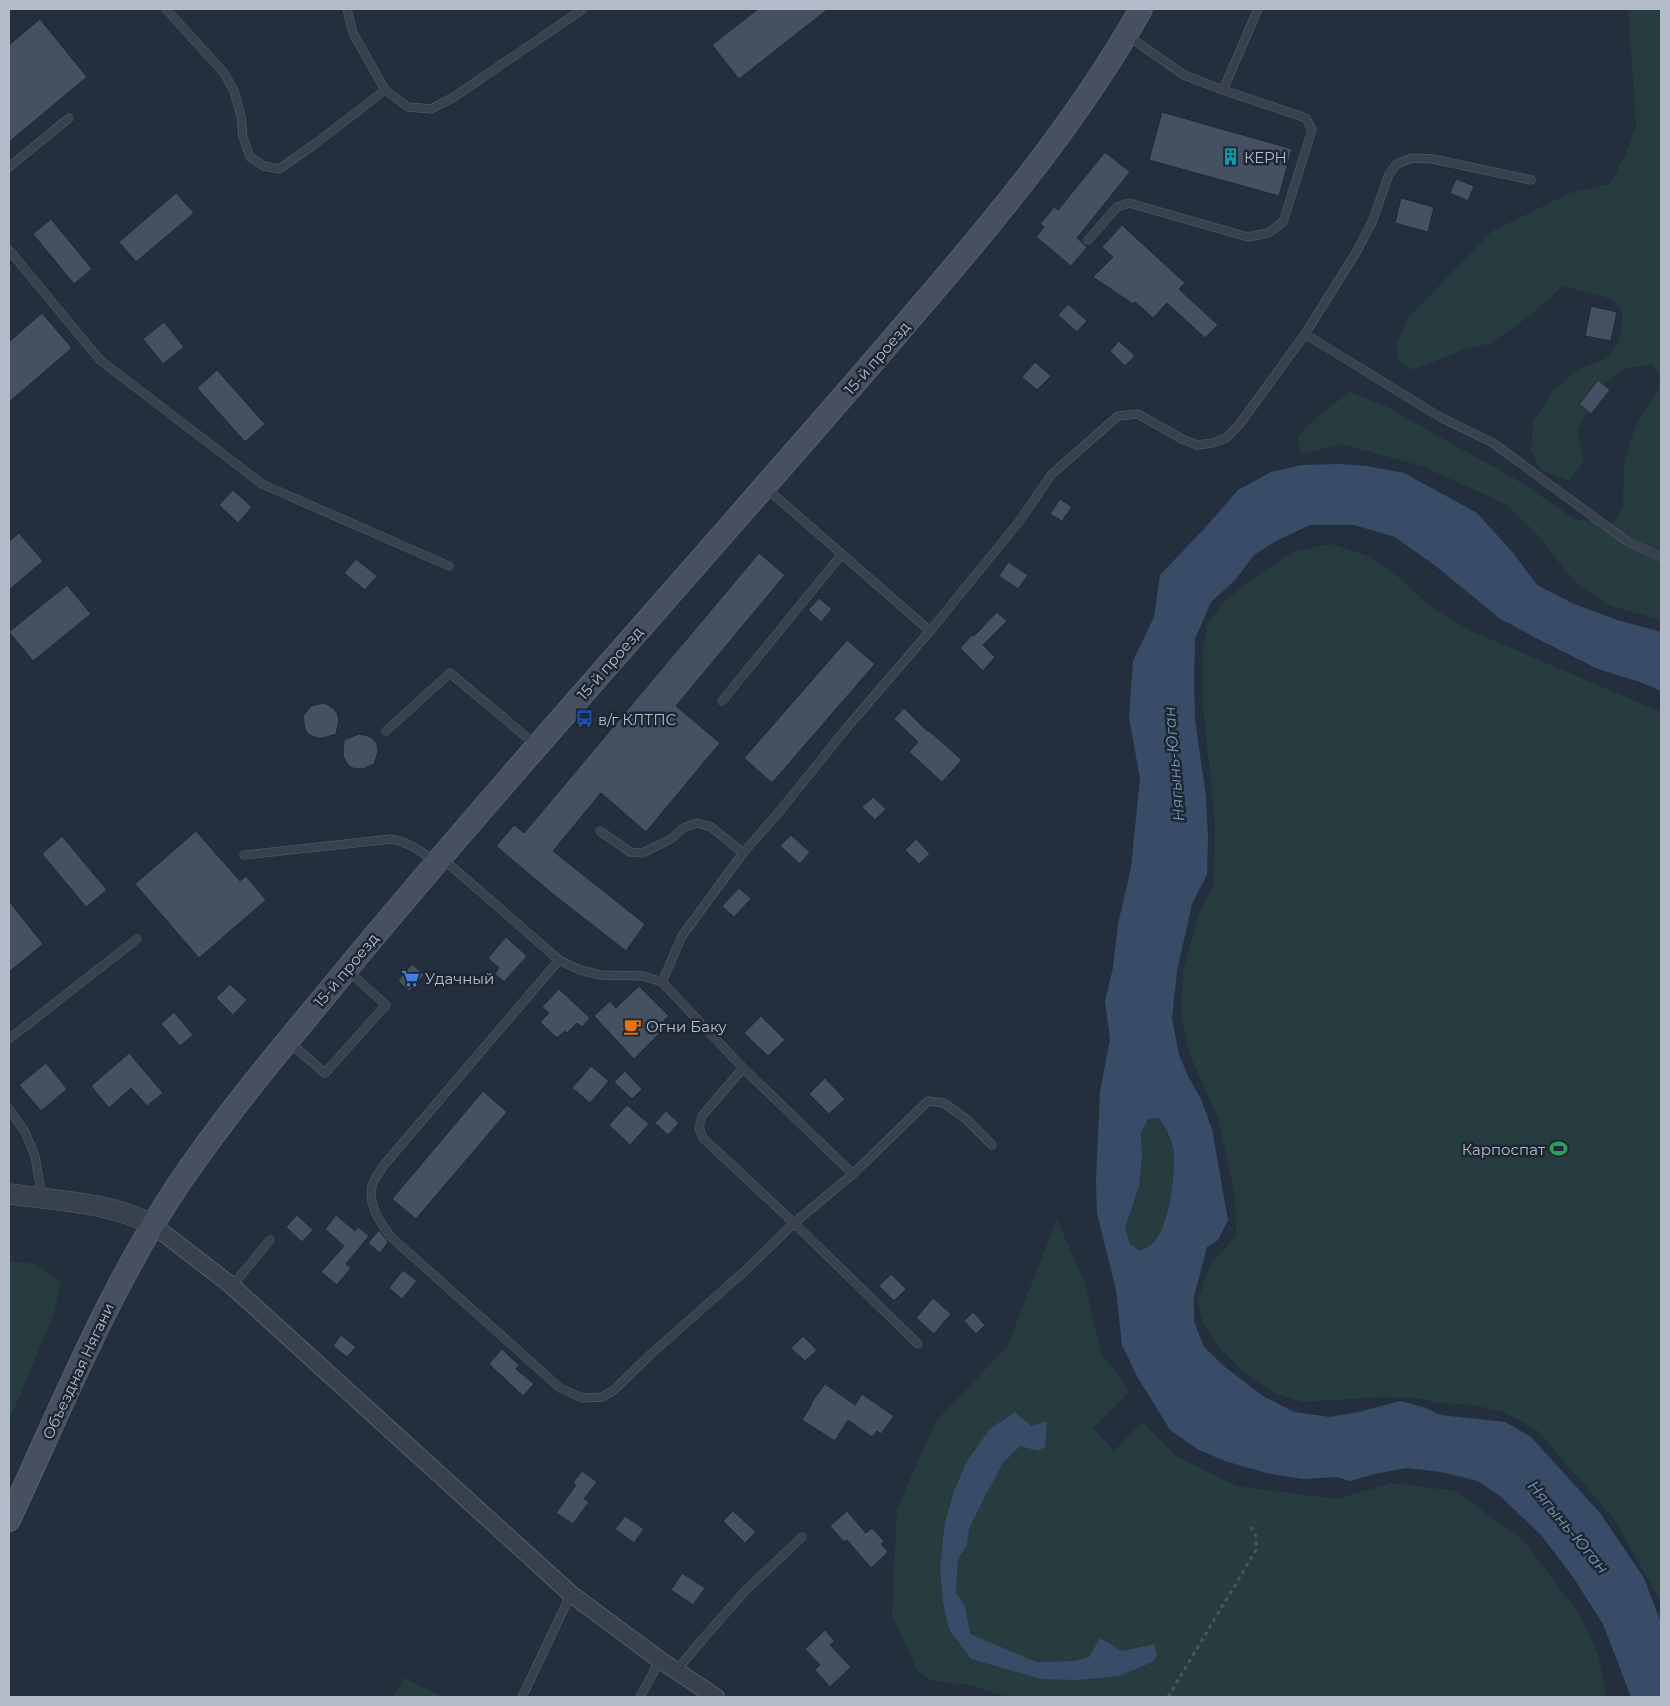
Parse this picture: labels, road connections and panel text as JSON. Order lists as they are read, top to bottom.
{
  "streets": {
    "main road": ["15-й проезд", "Объездная Нягани"]
  },
  "crossings": [
    ["15-й проезд", "Объездная Нягани"]
  ],
  "water": ["Нягынь-Юган"],
  "places": {
    "building": ["КЕРН"],
    "bus stop": ["в/г КЛТПС"],
    "supermarket": ["Удачный"],
    "cafe": ["Огни Баку"],
    "sports": ["Карпоспат"]
  }
}
